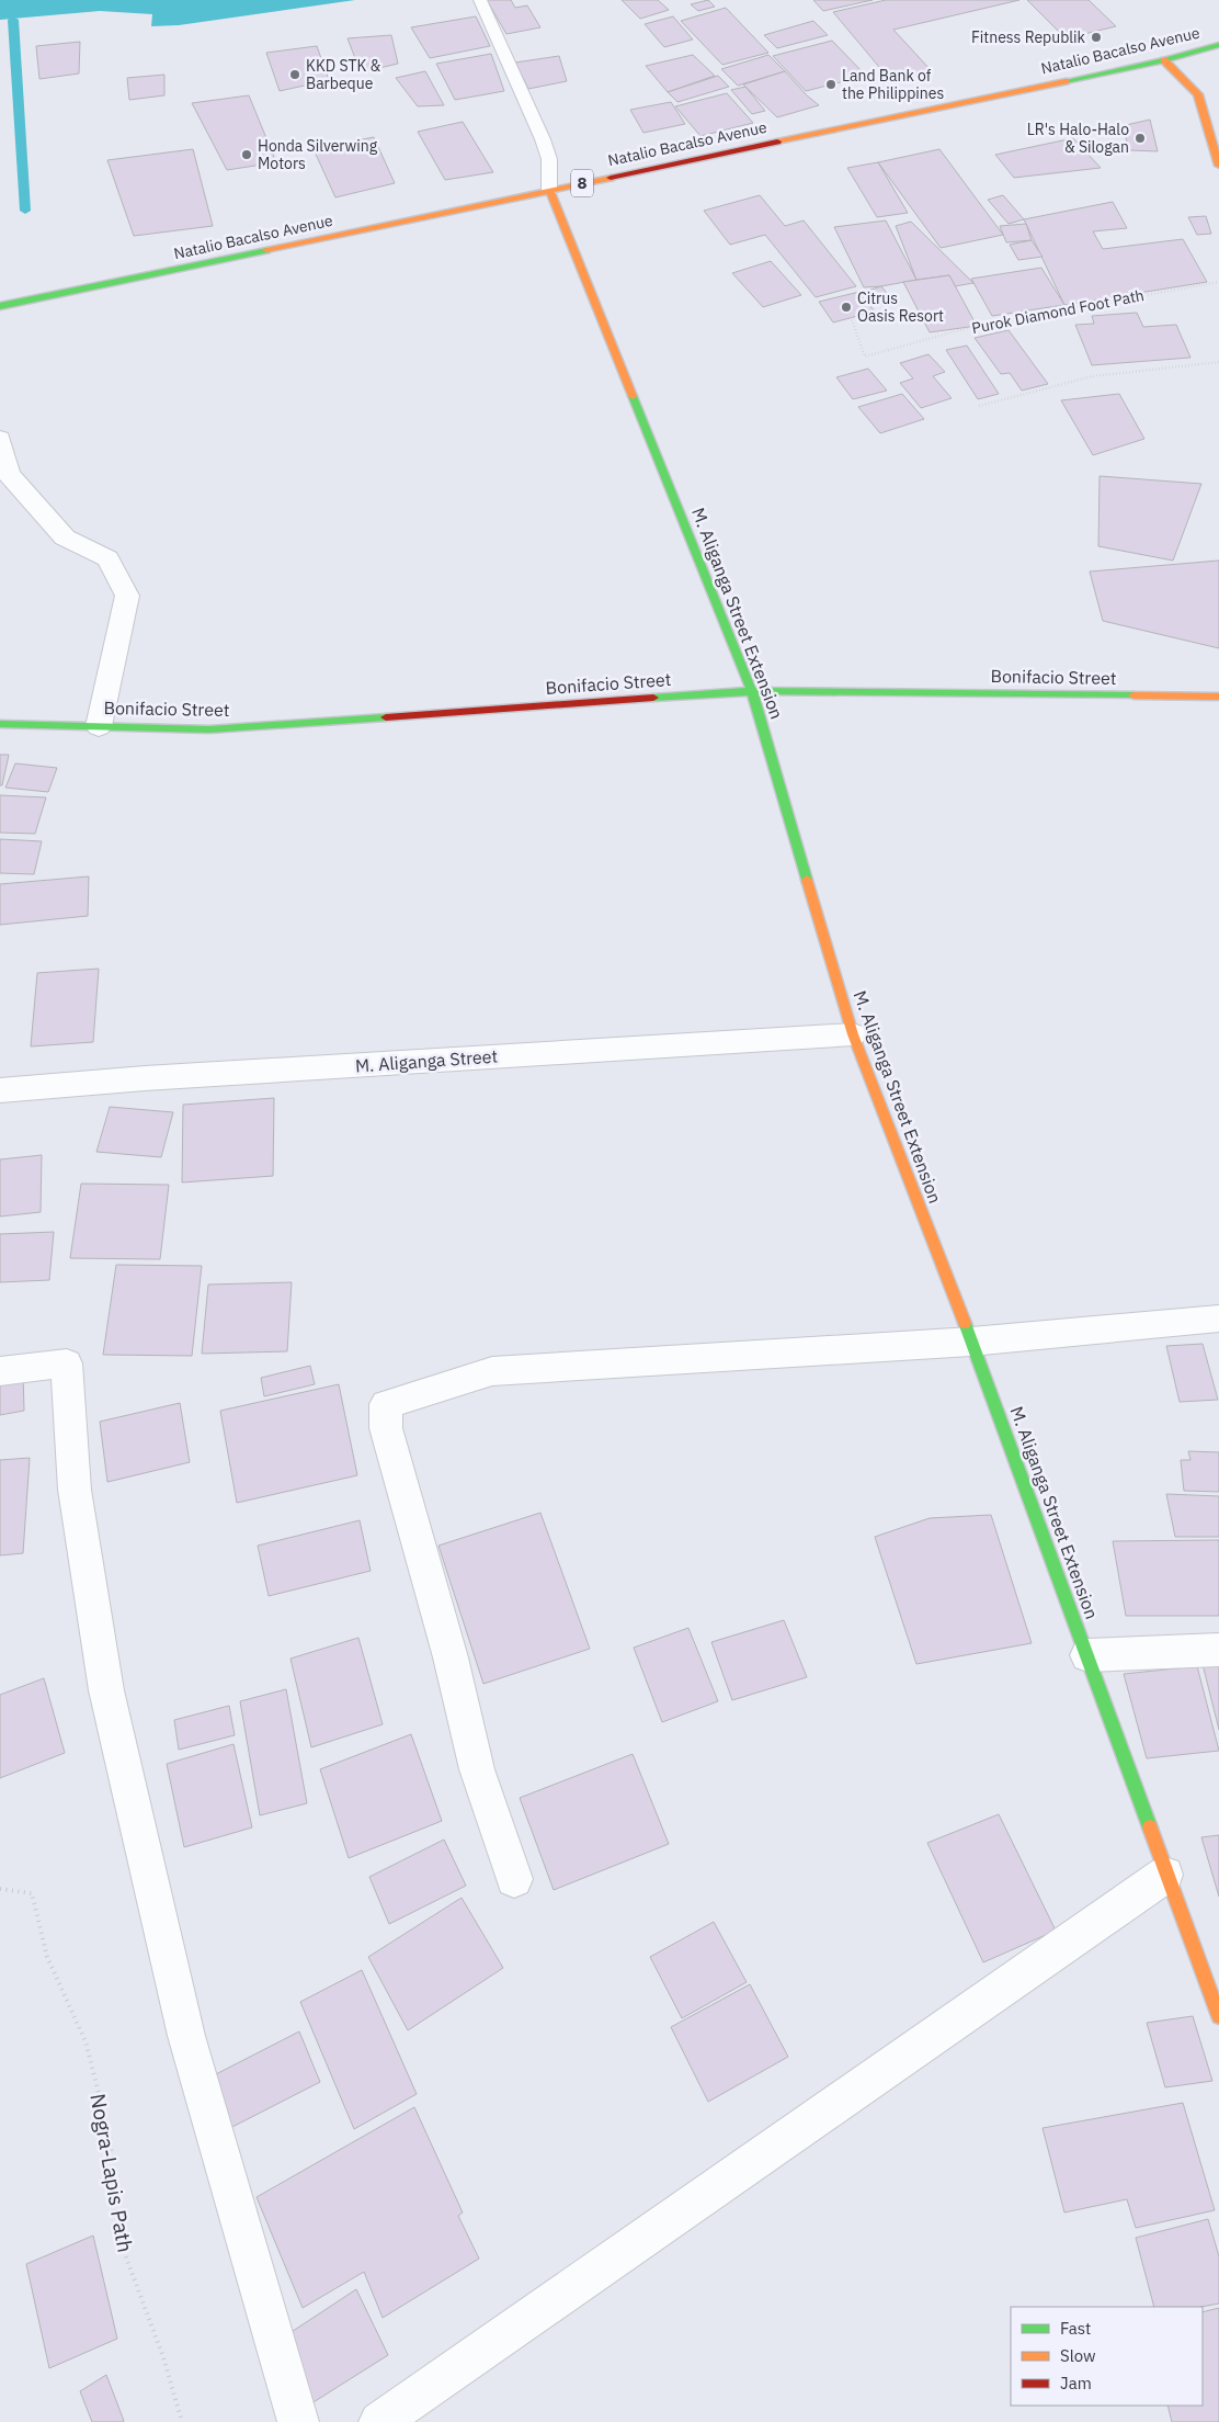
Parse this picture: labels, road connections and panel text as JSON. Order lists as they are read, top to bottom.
{
  "streets": {
    "main road": [
      "Natalio Bacalso Avenue",
      "8",
      "M. Aliganga Street Extension",
      "Bonifacio Street"
    ],
    "street": ["M. Aliganga Street"],
    "path": ["Purok Diamond Foot Path", "Nogra-Lapis Path"]
  },
  "crossings": [
    ["Natalio Bacalso Avenue", "M. Aliganga Street Extension"],
    ["M. Aliganga Street Extension", "Bonifacio Street"],
    ["M. Aliganga Street Extension", "M. Aliganga Street"]
  ],
  "places": [
    "Fitness Republik",
    "KKD STK & Barbeque",
    "Land Bank of the Philippines",
    "LR's Halo-Halo & Silogan",
    "Honda Silverwing Motors",
    "Citrus Oasis Resort"
  ],
  "legend": ["Fast", "Slow", "Jam"]
}
